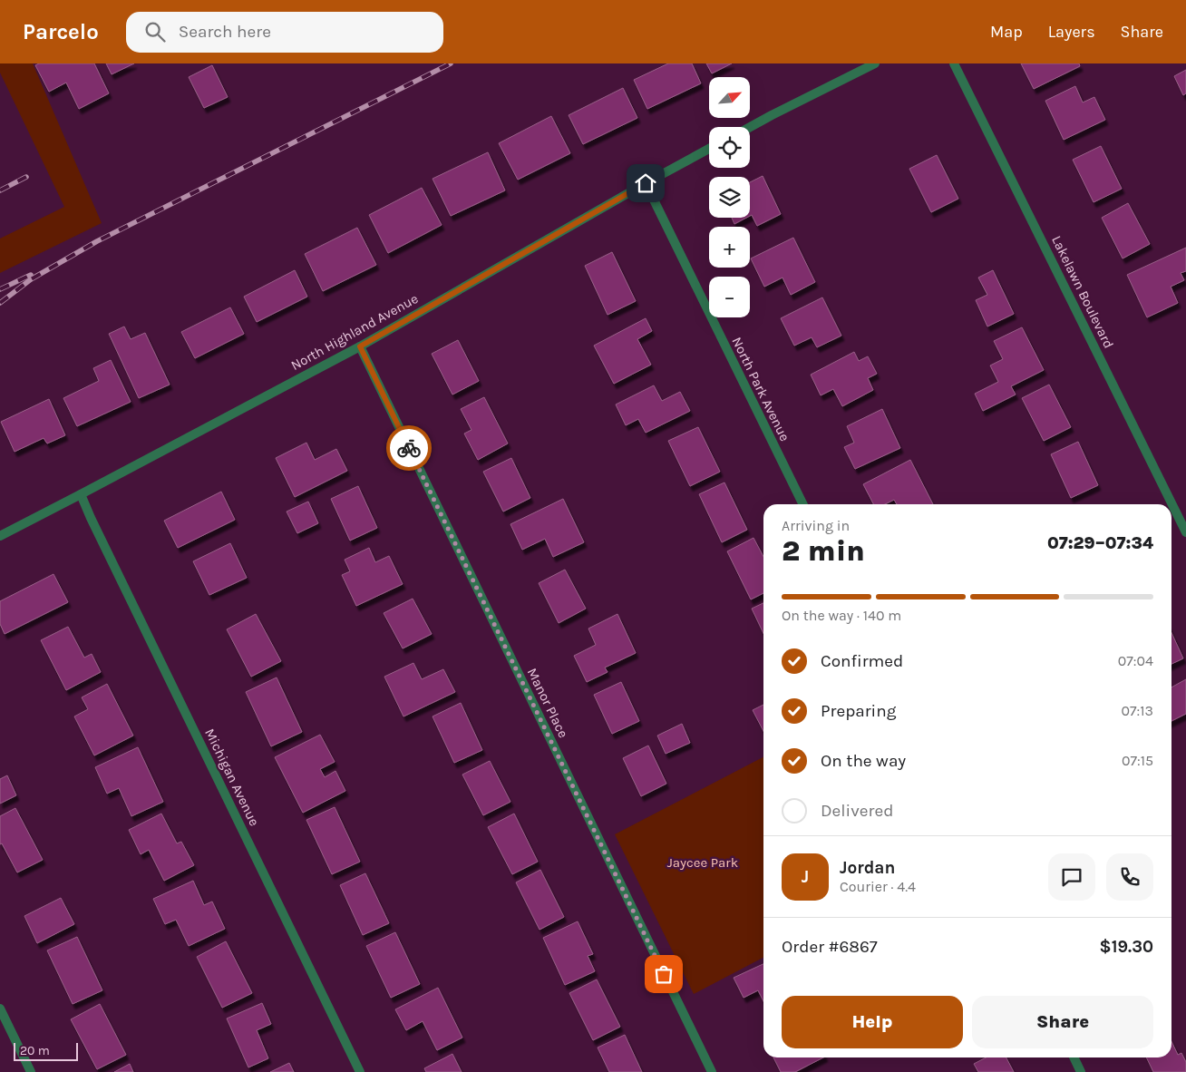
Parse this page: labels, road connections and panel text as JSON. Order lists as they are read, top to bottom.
{
  "streets": {
    "street": [
      "Lakelawn Boulevard",
      "North Highland Avenue",
      "North Park Avenue",
      "Manor Place",
      "Michigan Avenue"
    ]
  },
  "crossings": [
    ["North Highland Avenue", "North Park Avenue"],
    ["North Highland Avenue", "Manor Place"],
    ["North Highland Avenue", "Michigan Avenue"]
  ],
  "parks": ["Jaycee Park"],
  "scale_bar": "20 m",
  "north": "top right",
  "page": {
    "header": "Parcelo",
    "search": "Search here",
    "nav": ["Map", "Layers", "Share"],
    "map_buttons": ["+", "−"],
    "heading": ["2 min", "Arriving in", "07:29–07:34"],
    "panel": [
      "Jordan",
      "Courier · 4.4",
      "Order #6867",
      "$19.30"
    ],
    "bar": "On the way · 140 m",
    "list": [
      ["Confirmed", "07:04"],
      ["Preparing", "07:13"],
      ["On the way", "07:15"],
      "Delivered"
    ],
    "round": "J",
    "buttons": ["Help", "Share"],
    "scale": "20 m"
  }
}
